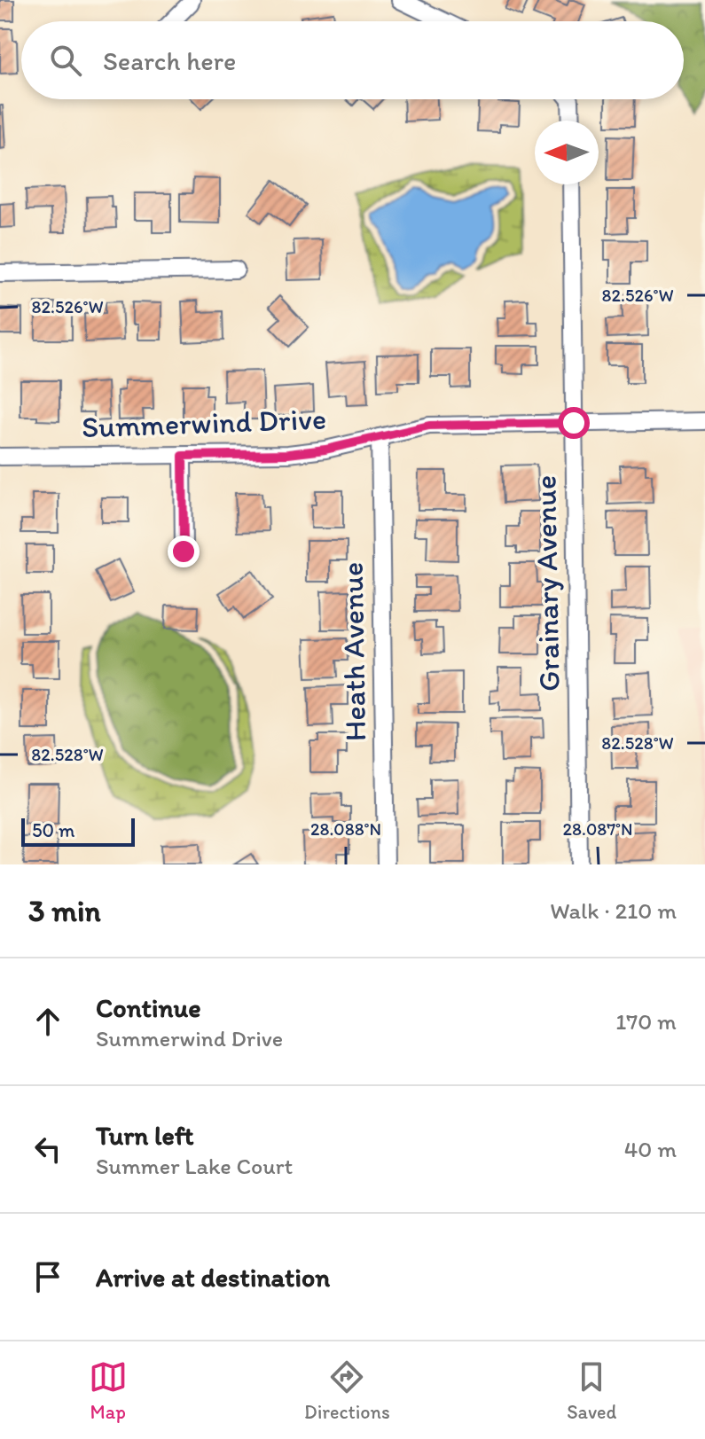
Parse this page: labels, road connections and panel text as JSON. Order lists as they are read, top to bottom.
{
  "streets": {
    "street": ["Summerwind Drive", "Grainary Avenue", "Heath Avenue"]
  },
  "crossings": [
    ["Summerwind Drive", "Grainary Avenue"],
    ["Summerwind Drive", "Heath Avenue"]
  ],
  "scale_bar": "50 m",
  "north": "left",
  "page": {
    "search": "Search here",
    "scale": "50 m",
    "heading": ["3 min", "Walk · 210 m"],
    "list": [
      ["Continue", "Summerwind Drive", "170 m"],
      ["Turn left", "Summer Lake Court", "40 m"],
      "Arrive at destination"
    ],
    "nav": ["Map", "Directions", "Saved"]
  },
  "coordinates": [
    "82.526°W",
    "82.528°W",
    "28.088°N",
    "28.087°N"
  ]
}
